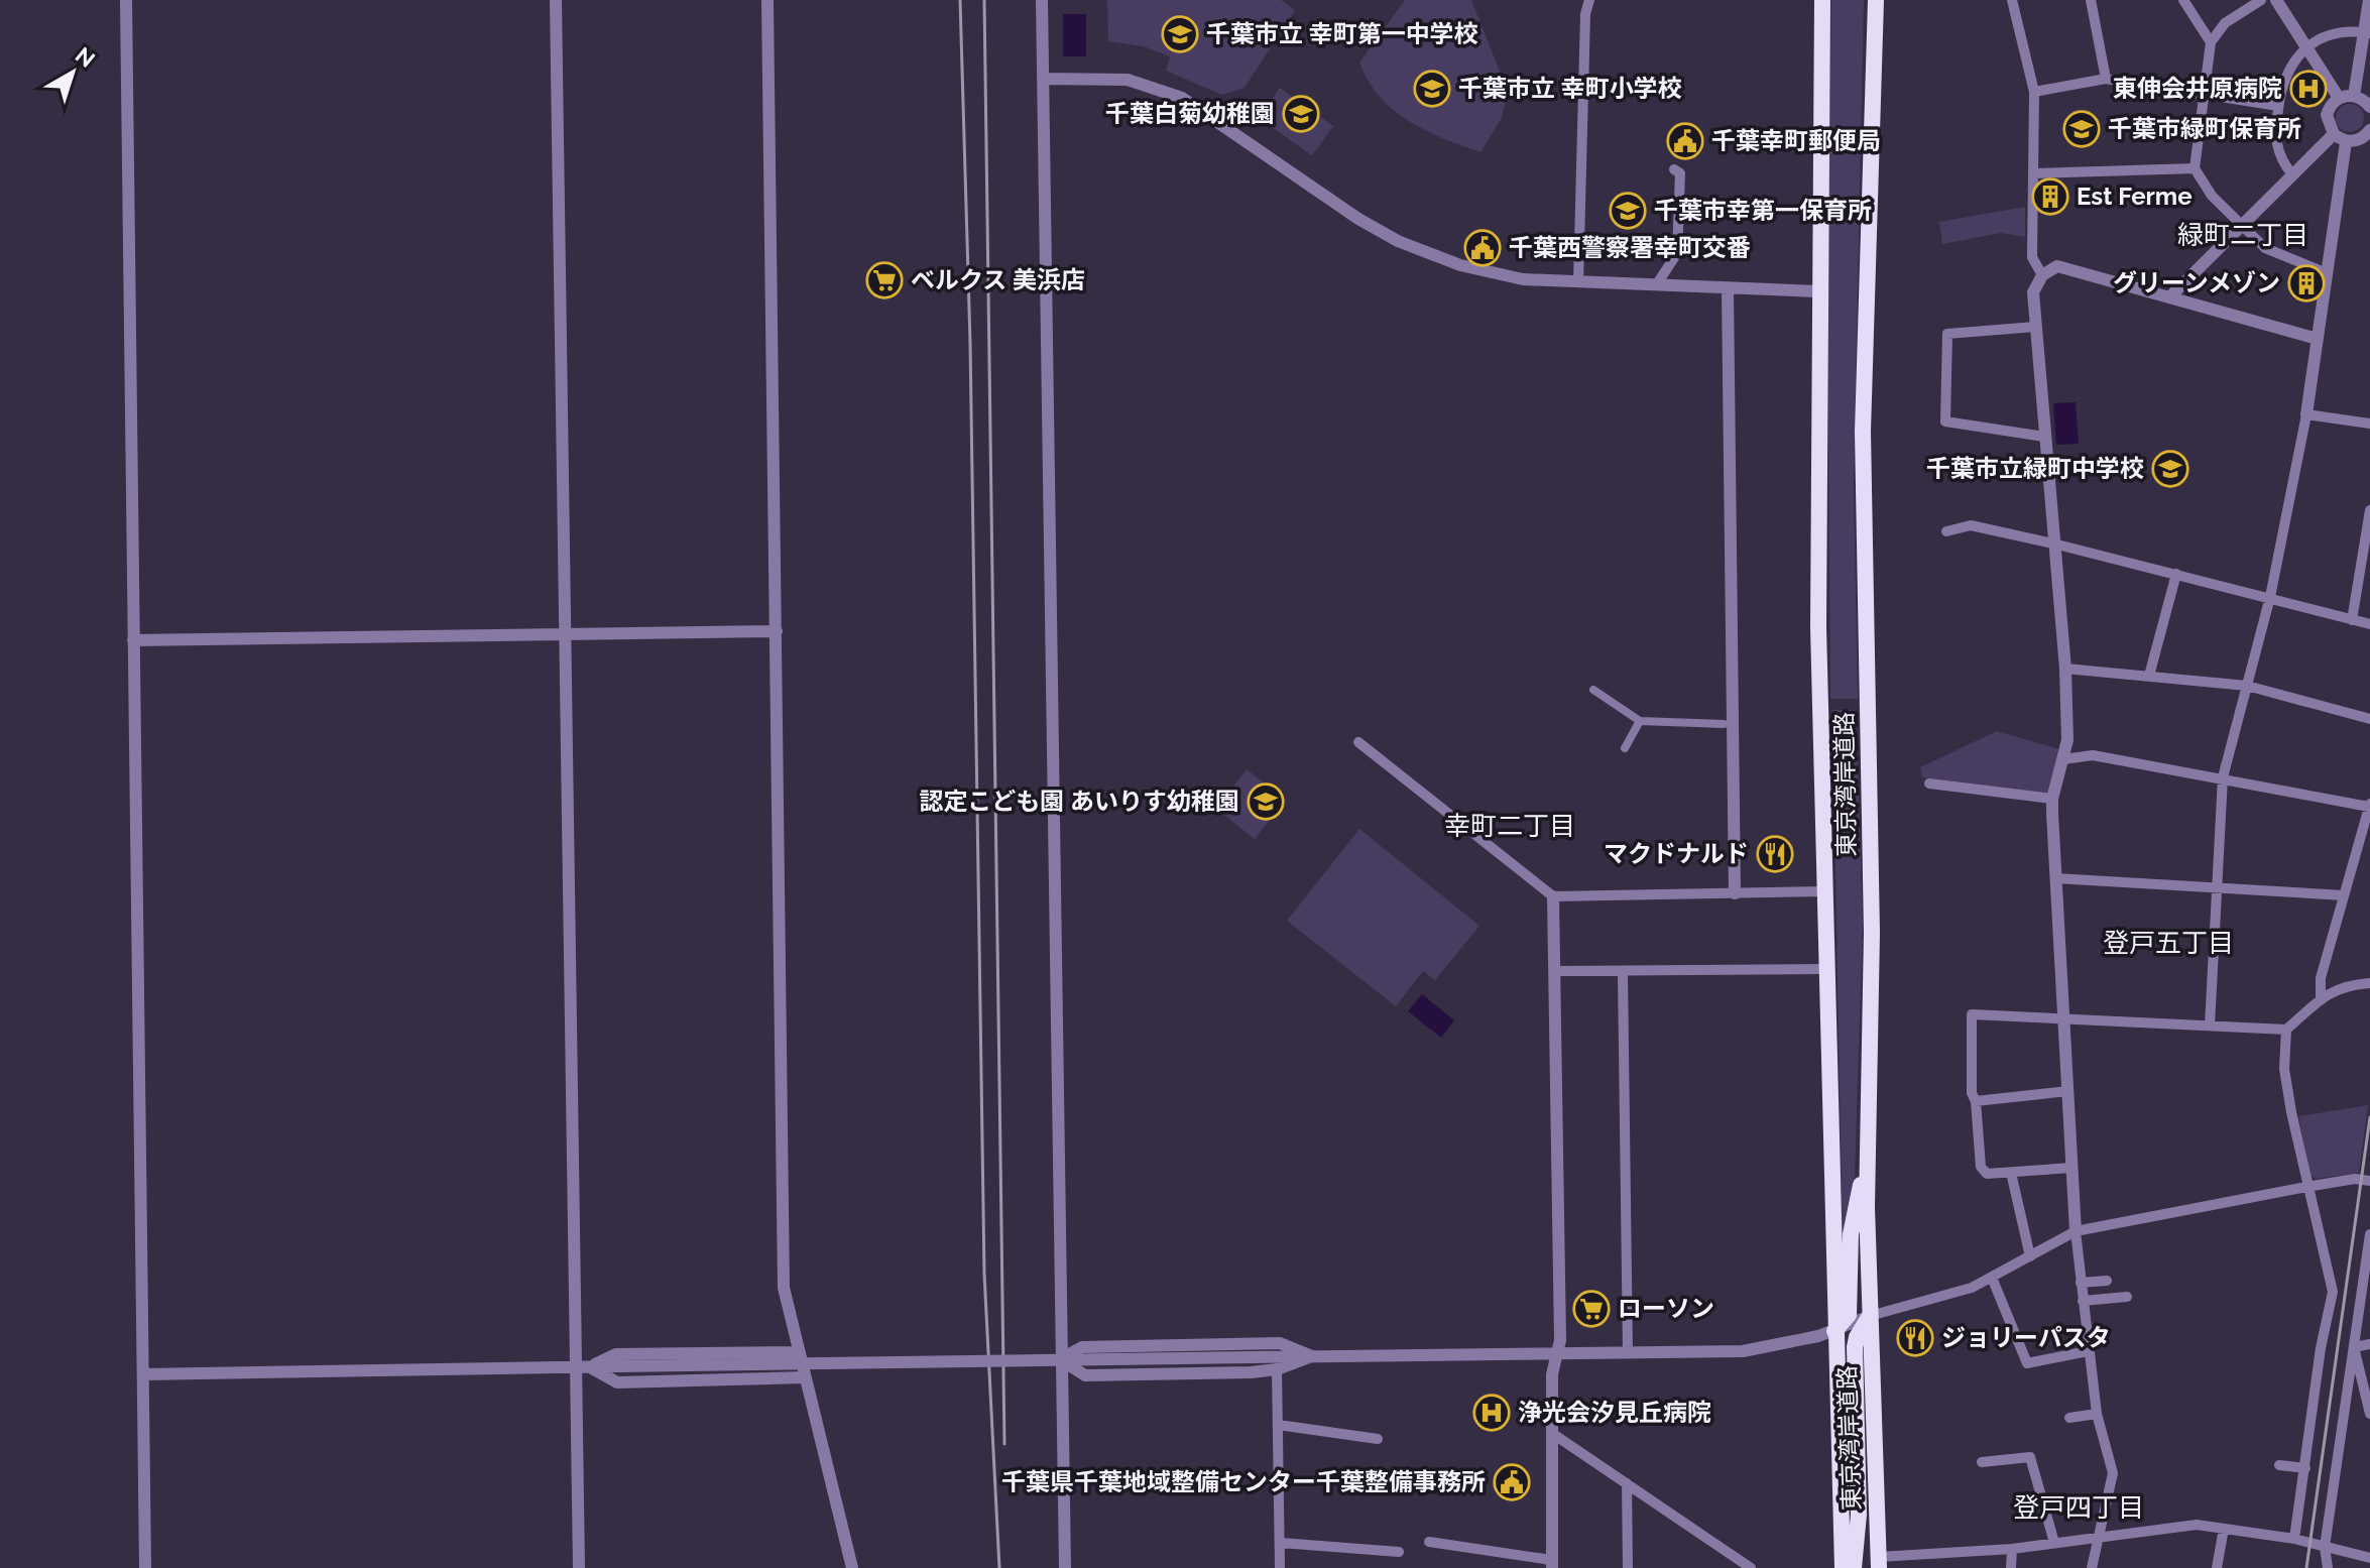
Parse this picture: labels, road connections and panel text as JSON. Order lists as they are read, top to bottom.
{
  "streets": {
    "highway": ["東京湾岸道路"]
  },
  "districts": [
    "緑町二丁目",
    "幸町二丁目",
    "登戸五丁目",
    "登戸四丁目"
  ],
  "places": {
    "school or university": [
      "千葉市立 幸町第一中学校",
      "千葉市立 幸町小学校",
      "千葉白菊幼稚園",
      "千葉市緑町保育所",
      "千葉市幸第一保育所",
      "千葉市立緑町中学校",
      "認定こども園 あいりす幼稚園"
    ],
    "hospital": ["東伸会井原病院", "浄光会汐見丘病院"],
    "public building": ["千葉幸町郵便局", "千葉西警察署幸町交番", "千葉県千葉地域整備センター千葉整備事務所"],
    "building": ["Est Ferme", "グリーンメゾン"],
    "supermarket": ["ベルクス 美浜店", "ローソン"],
    "restaurant": ["マクドナルド", "ジョリーパスタ"]
  },
  "north": "top right"
}
